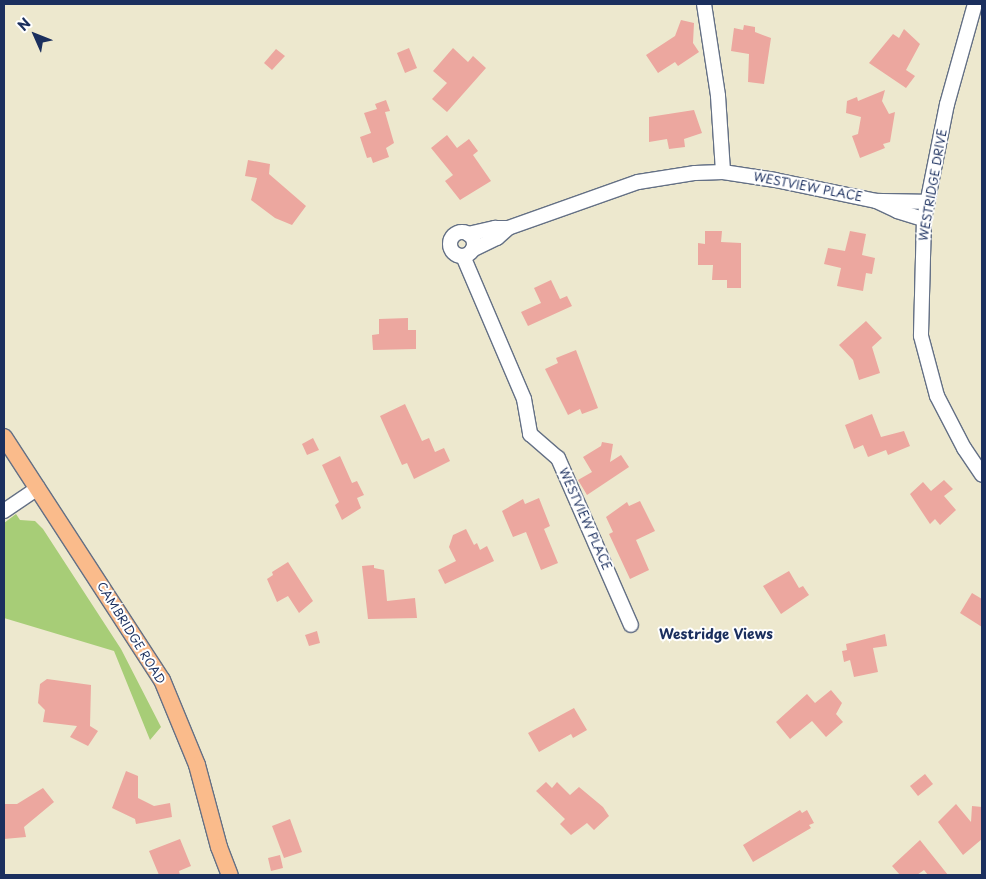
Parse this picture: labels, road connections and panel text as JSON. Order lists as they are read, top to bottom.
{
  "streets": {
    "main road": ["CAMBRIDGE ROAD"],
    "street": ["WESTRIDGE DRIVE", "WESTVIEW PLACE"]
  },
  "crossings": [
    ["WESTRIDGE DRIVE", "WESTVIEW PLACE"]
  ],
  "districts": ["Westridge Views"],
  "north": "top left"
}
